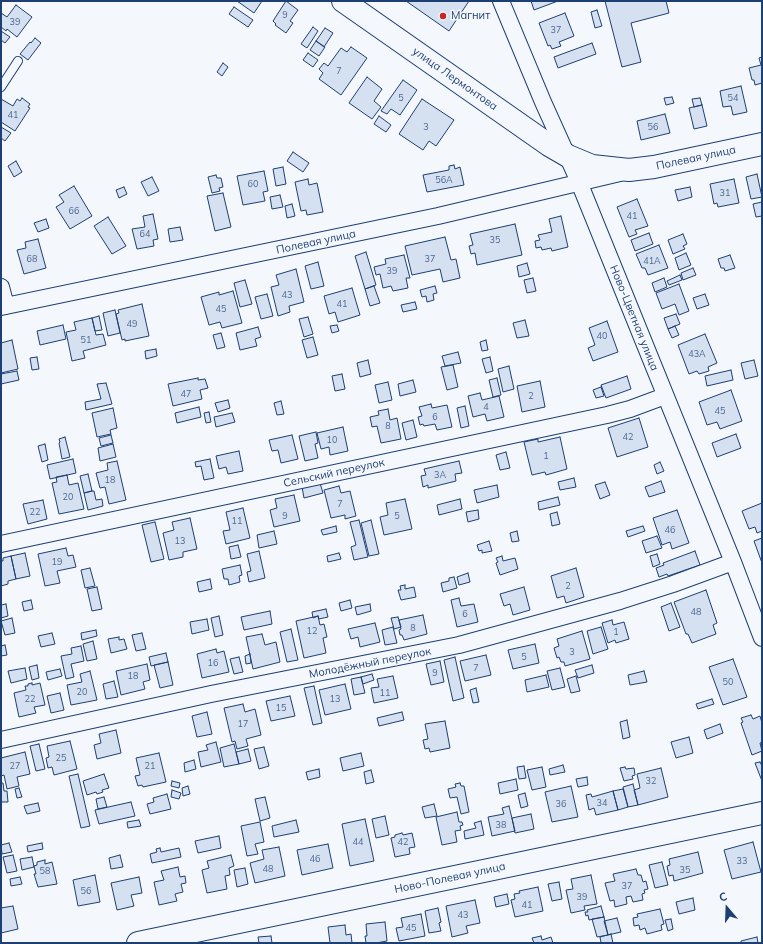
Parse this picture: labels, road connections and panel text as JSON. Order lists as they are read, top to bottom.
{
  "streets": {
    "street": [
      "улица Лермонтова",
      "Полевая улица",
      "Ново-Цветная улица",
      "Сельский переулок",
      "Молодёжный переулок",
      "Ново-Полевая улица"
    ]
  },
  "crossings": [
    ["улица Лермонтова", "Полевая улица"],
    ["улица Лермонтова", "Ново-Цветная улица"],
    ["Полевая улица", "Ново-Цветная улица"],
    ["Ново-Цветная улица", "Сельский переулок"],
    ["Ново-Цветная улица", "Молодёжный переулок"]
  ],
  "places": ["Магнит"],
  "house_numbers": [
    "9",
    "39",
    "37",
    "7",
    "5",
    "54",
    "41",
    "3",
    "56",
    "56А",
    "60",
    "31",
    "66",
    "41",
    "64",
    "35",
    "68",
    "37",
    "41А",
    "39",
    "43",
    "41",
    "45",
    "49",
    "40",
    "51",
    "43А",
    "47",
    "2",
    "4",
    "45",
    "6",
    "8",
    "42",
    "10",
    "1",
    "3А",
    "18",
    "20",
    "7",
    "22",
    "9",
    "5",
    "11",
    "46",
    "13",
    "19",
    "2",
    "48",
    "6",
    "8",
    "12",
    "1",
    "3",
    "5",
    "16",
    "7",
    "9",
    "18",
    "50",
    "20",
    "11",
    "22",
    "13",
    "15",
    "17",
    "25",
    "27",
    "21",
    "32",
    "34",
    "36",
    "38",
    "44",
    "42",
    "46",
    "33",
    "48",
    "35",
    "58",
    "37",
    "56",
    "39",
    "41",
    "43",
    "45"
  ],
  "north": "top"
}
